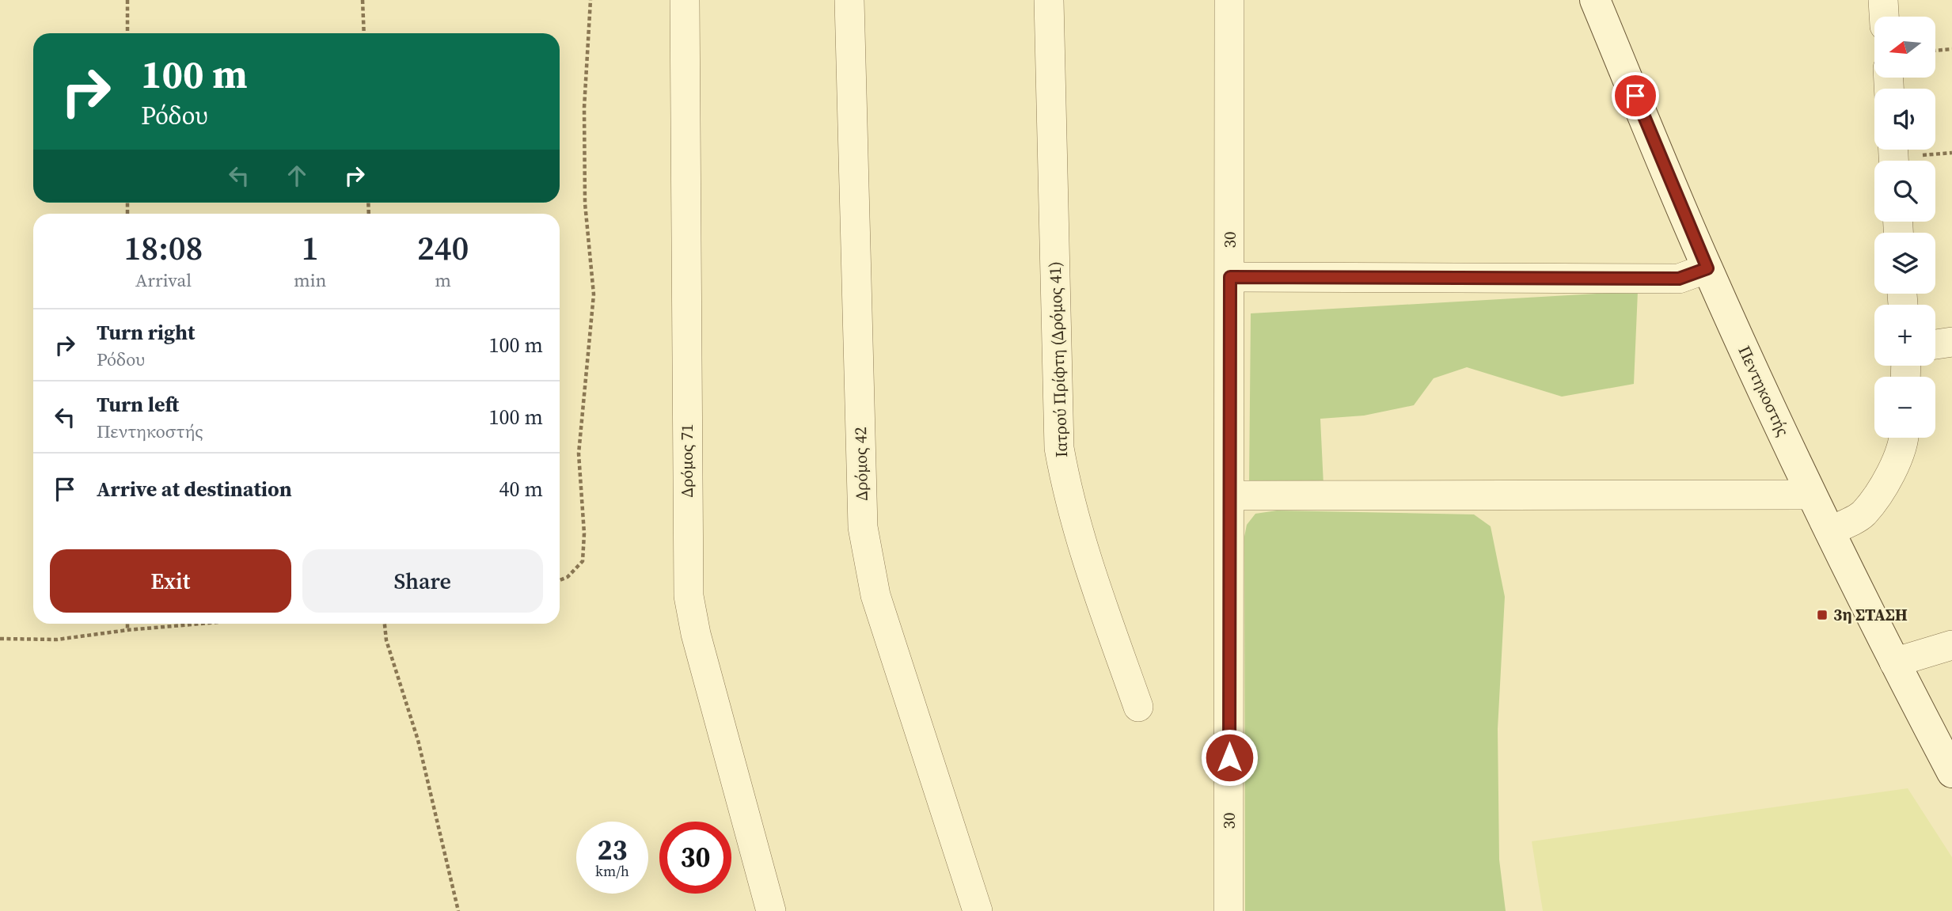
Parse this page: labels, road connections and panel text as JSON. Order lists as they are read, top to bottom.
{
  "streets": {
    "street": [
      "30",
      "Ιατρού Πρίφτη (Δρόμος 41)",
      "Πεντηκοστής",
      "Δρόμος 71",
      "Δρόμος 42"
    ]
  },
  "places": {
    "transit": ["3η ΣΤΑΣΗ"]
  },
  "north": "left",
  "page": {
    "map_buttons": ["+", "−"],
    "turn": ["100 m", "Ρόδου"],
    "eta": [
      "18:08",
      "Arrival",
      "1",
      "min",
      "240",
      "m"
    ],
    "list": [
      {
        "name": "Turn right",
        "note": "Ρόδου",
        "value": "100 m"
      },
      {
        "name": "Turn left",
        "note": "Πεντηκοστής",
        "value": "100 m"
      },
      {
        "name": "Arrive at destination",
        "value": "40 m"
      }
    ],
    "buttons": ["Exit", "Share"],
    "speed": "23 km/h",
    "limit": "30"
  }
}
